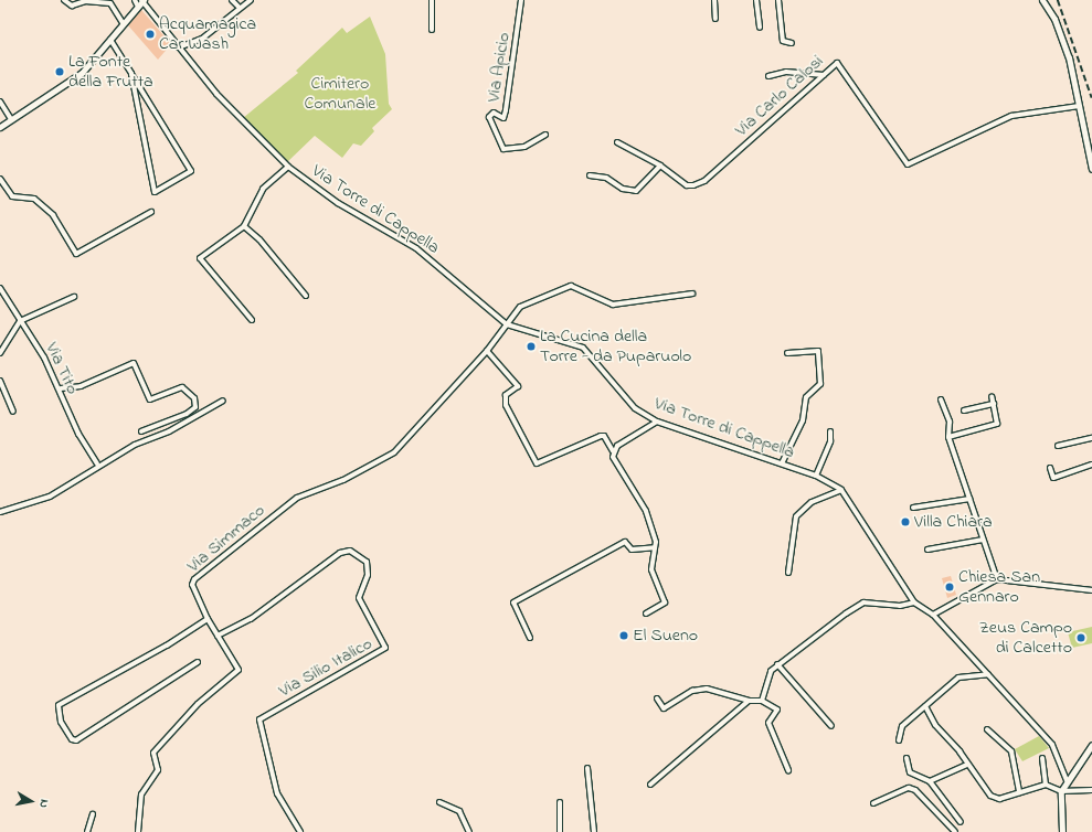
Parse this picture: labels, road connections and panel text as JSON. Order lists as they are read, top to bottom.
{
  "streets": {
    "street": [
      "Via Apicio",
      "Via Carlo Calosi",
      "Via Torre di Cappella",
      "Via Tito",
      "Via Simmaco",
      "Via Silio Italico"
    ]
  },
  "crossings": [
    ["Via Torre di Cappella", "Via Simmaco"],
    ["Via Simmaco", "Via Silio Italico"]
  ],
  "parks": ["Cimitero Comunale"],
  "places": [
    "Acquamagica Car Wash",
    "La Fonte della Frutta",
    "La Cucina della Torre - da Puparuolo",
    "Villa Chiara",
    "Chiesa San Gennaro",
    "El Sueno",
    "Zeus Campo di Calcetto"
  ],
  "north": "right"
}
